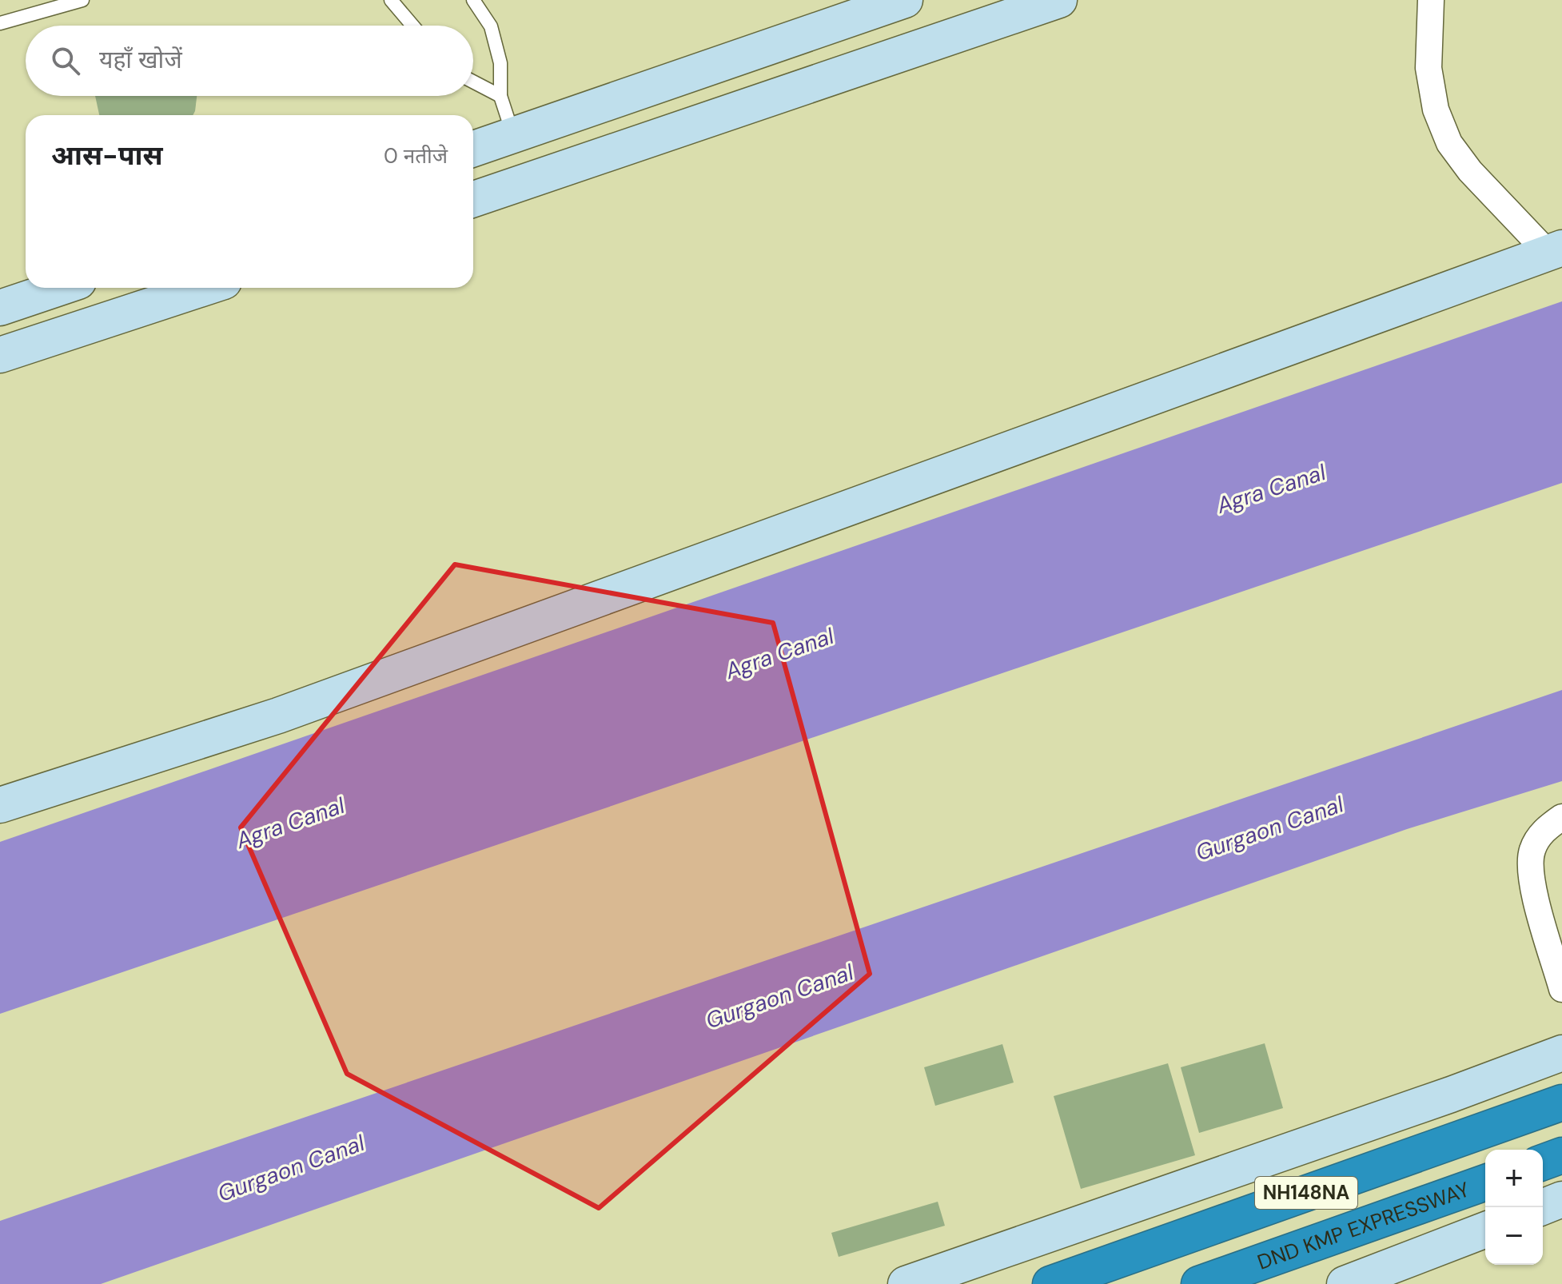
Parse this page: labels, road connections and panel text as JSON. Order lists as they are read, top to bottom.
{
  "streets": {
    "highway": ["NH148NA", "DND KMP EXPRESSWAY"]
  },
  "water": ["Agra Canal", "Gurgaon Canal"],
  "page": {
    "search": "यहाँ खोजें",
    "heading": ["आस-पास", "0 नतीजे"],
    "map_buttons": ["+", "−"]
  }
}
